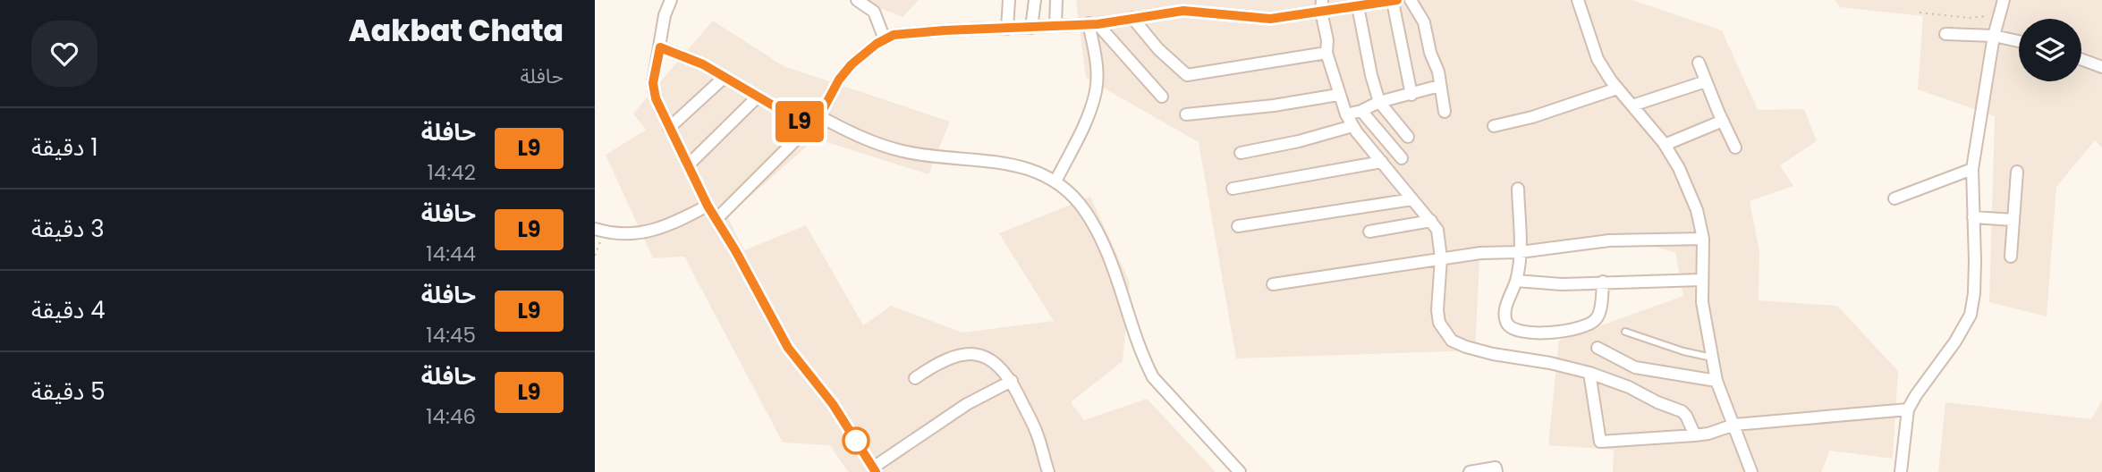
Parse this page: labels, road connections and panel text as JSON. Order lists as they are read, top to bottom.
{
  "lines": ["bus line L9"],
  "page": {
    "on_map": "L9",
    "heading": ["Aakbat Chata", "حافلة"],
    "list": [
      {
        "mark": "L9",
        "name": "حافلة",
        "note": "14:42",
        "value": "1 دقيقة"
      },
      {
        "mark": "L9",
        "name": "حافلة",
        "note": "14:44",
        "value": "3 دقيقة"
      },
      {
        "mark": "L9",
        "name": "حافلة",
        "note": "14:45",
        "value": "4 دقيقة"
      },
      {
        "mark": "L9",
        "name": "حافلة",
        "note": "14:46",
        "value": "5 دقيقة"
      }
    ]
  }
}
